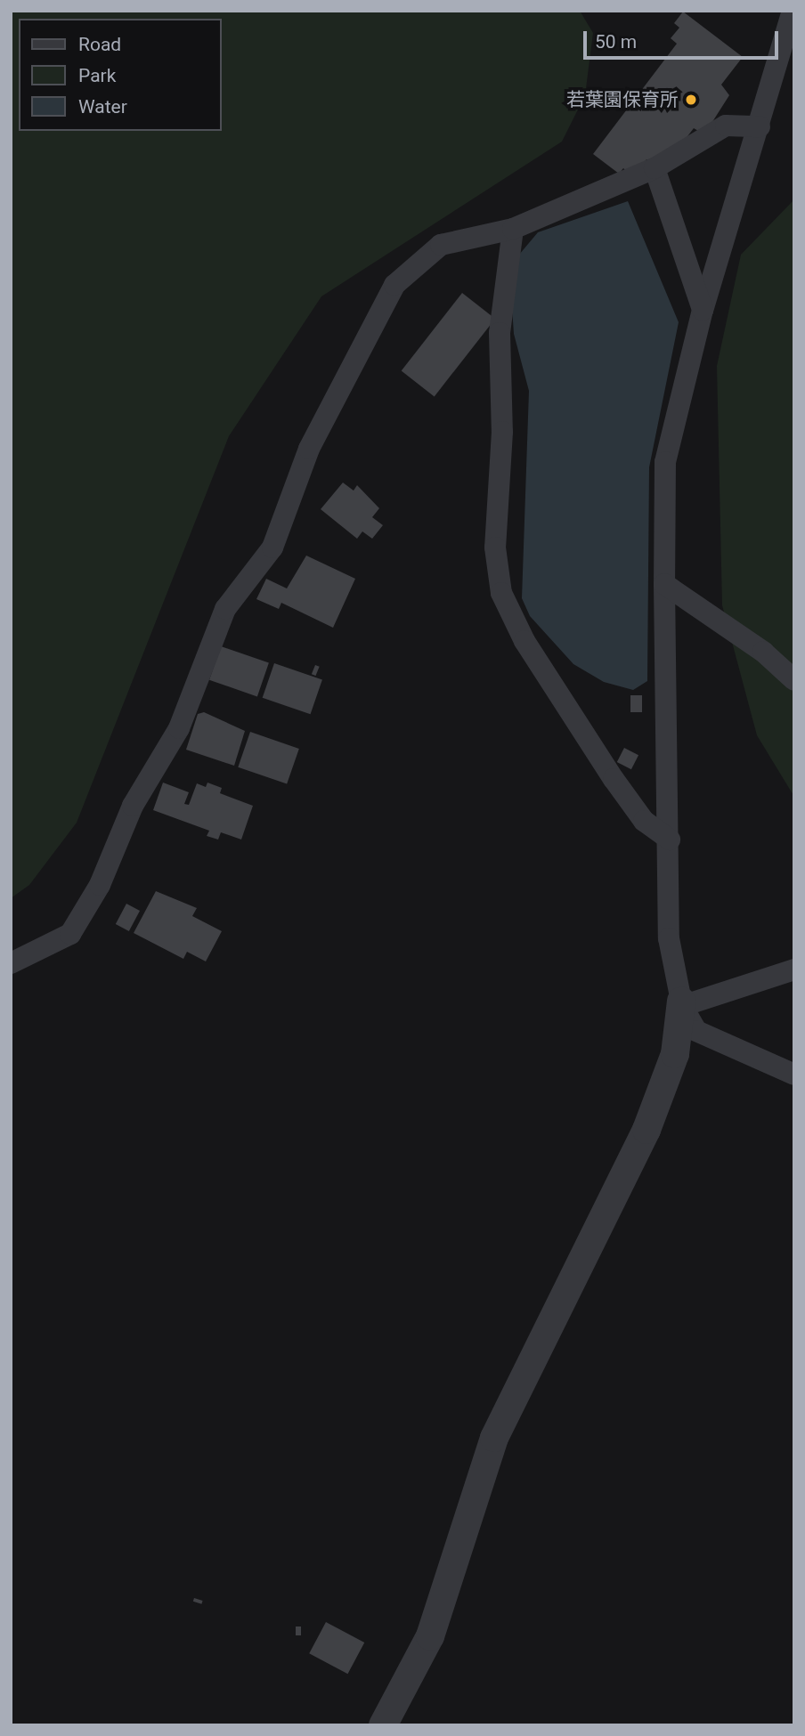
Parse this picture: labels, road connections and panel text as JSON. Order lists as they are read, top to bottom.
{
  "places": ["若葉園保育所"],
  "legend": ["Road", "Park", "Water"],
  "scale_bar": "50 m"
}
